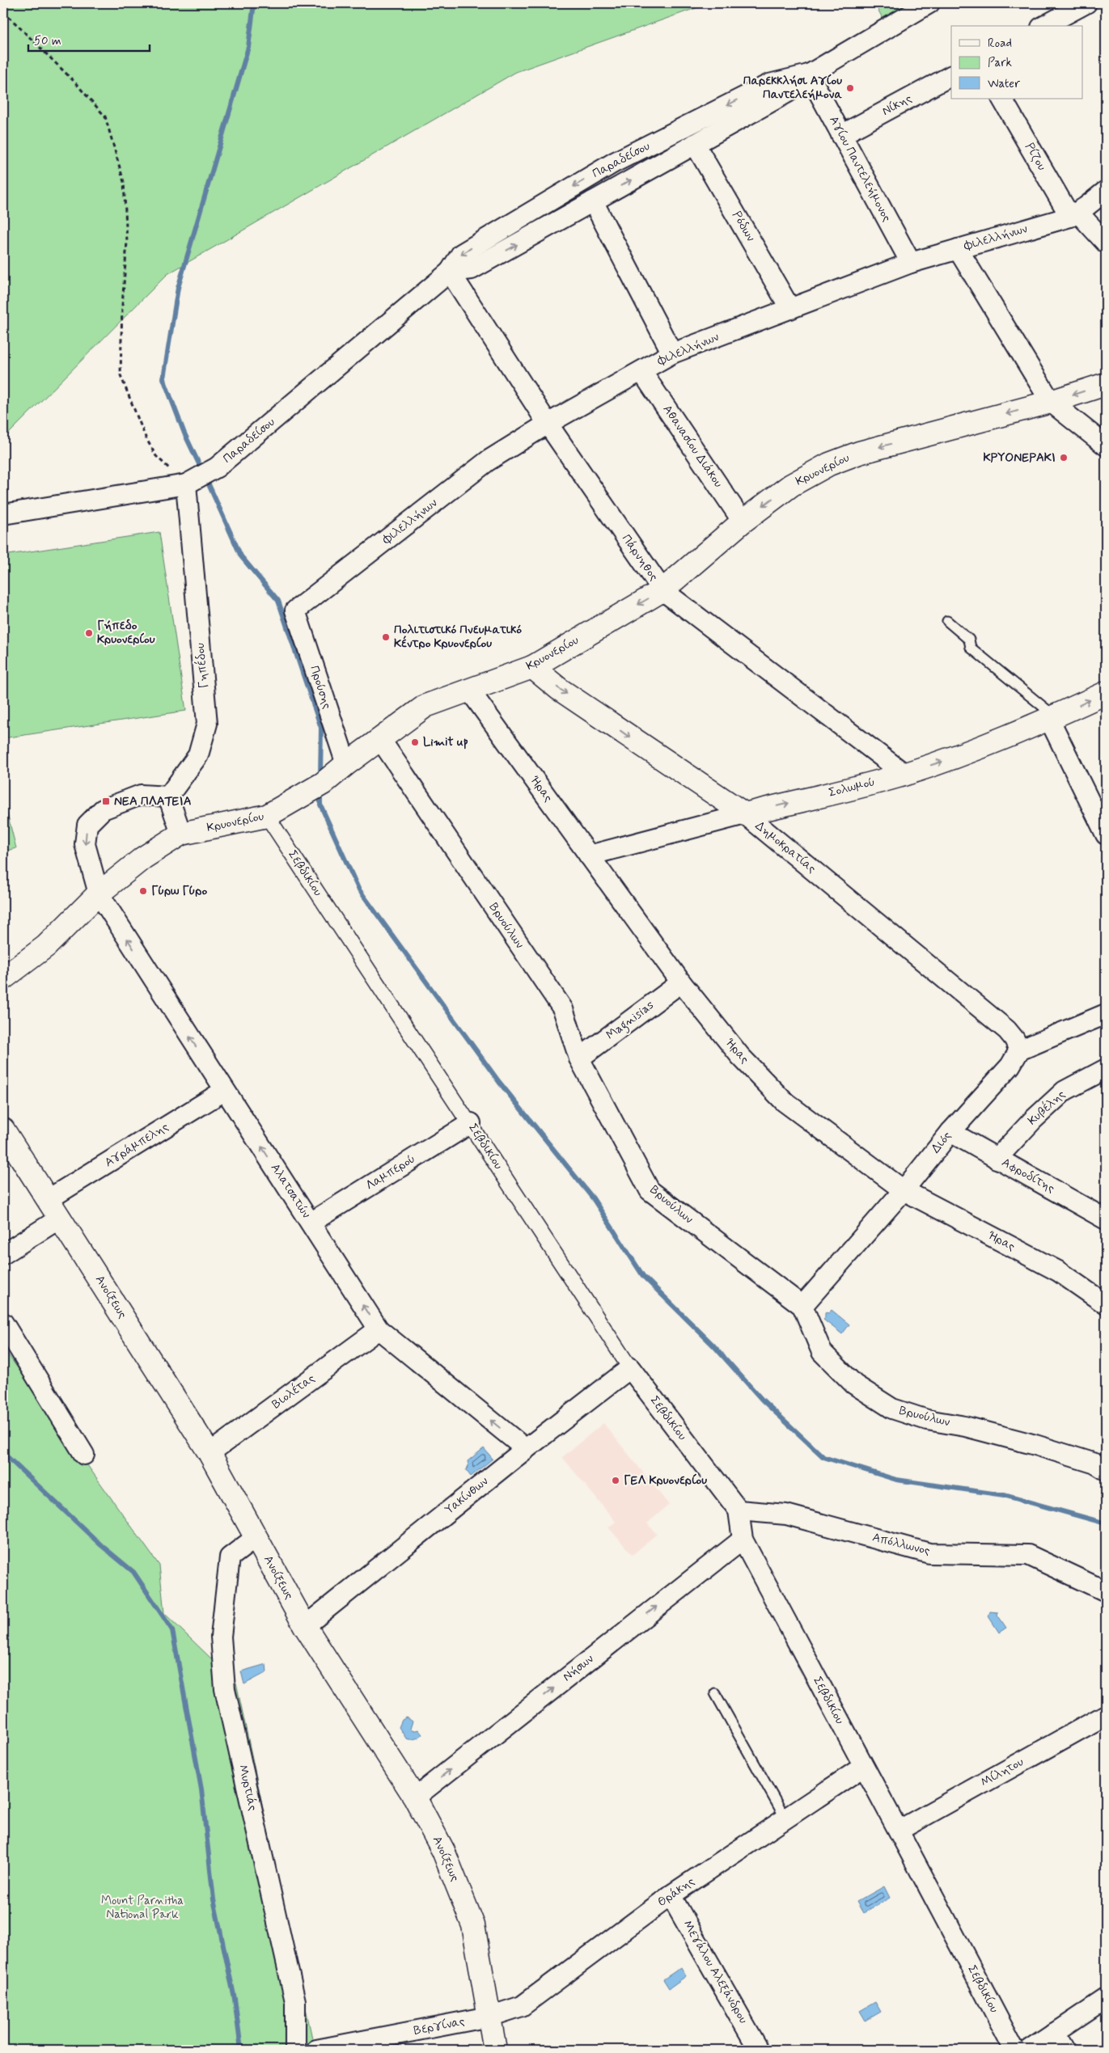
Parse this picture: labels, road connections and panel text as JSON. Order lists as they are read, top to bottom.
{
  "streets": {
    "main road": [
      "Κρυονερίου",
      "Σολωμού",
      "Δημοκρατίας",
      "Ανοίξεως"
    ],
    "street": [
      "Νίκης",
      "Ρίζου",
      "Παραδείσου",
      "Αγίου Παντελεήμονος",
      "Ρόδων",
      "Φιλελλήνων",
      "Αθανασίου Διάκου",
      "Πάρνηθος",
      "Γηπέδου",
      "Προύσης",
      "Ήρας",
      "Σεβδικίου",
      "Βρυούλων",
      "Magnisias",
      "Κυβέλης",
      "Διός",
      "Αγράμπελης",
      "Λαμπερού",
      "Αφροδίτης",
      "Αλατσατών",
      "Βιολέτας",
      "Υακίνθων",
      "Απόλλωνος",
      "Νήσων",
      "Μίλητου",
      "Μυρτιάς",
      "Θράκης",
      "Μεγάλου Αλεξάνδρου",
      "Βεργίνας"
    ]
  },
  "crossings": [
    ["Νίκης", "Αγίου Παντελεήμονος"],
    ["Ρίζου", "Φιλελλήνων"],
    ["Παραδείσου", "Αγίου Παντελεήμονος"],
    ["Παραδείσου", "Ρόδων"],
    ["Παραδείσου", "Πάρνηθος"],
    ["Παραδείσου", "Γηπέδου"],
    ["Αγίου Παντελεήμονος", "Φιλελλήνων"],
    ["Ρόδων", "Φιλελλήνων"],
    ["Φιλελλήνων", "Αθανασίου Διάκου"],
    ["Φιλελλήνων", "Πάρνηθος"],
    ["Φιλελλήνων", "Προύσης"],
    ["Αθανασίου Διάκου", "Κρυονερίου"],
    ["Κρυονερίου", "Πάρνηθος"],
    ["Κρυονερίου", "Προύσης"],
    ["Κρυονερίου", "Ήρας"],
    ["Κρυονερίου", "Δημοκρατίας"],
    ["Κρυονερίου", "Σεβδικίου"],
    ["Κρυονερίου", "Βρυούλων"],
    ["Κρυονερίου", "Αλατσατών"],
    ["Πάρνηθος", "Σολωμού"],
    ["Γηπέδου", "Αλατσατών"],
    ["Σολωμού", "Ήρας"],
    ["Σολωμού", "Δημοκρατίας"],
    ["Ήρας", "Magnisias"],
    ["Ήρας", "Διός"],
    ["Δημοκρατίας", "Διός"],
    ["Σεβδικίου", "Λαμπερού"],
    ["Σεβδικίου", "Υακίνθων"],
    ["Σεβδικίου", "Απόλλωνος"],
    ["Σεβδικίου", "Νήσων"],
    ["Σεβδικίου", "Μίλητου"],
    ["Σεβδικίου", "Θράκης"],
    ["Βρυούλων", "Magnisias"],
    ["Βρυούλων", "Διός"],
    ["Κυβέλης", "Αφροδίτης"],
    ["Διός", "Αφροδίτης"],
    ["Αγράμπελης", "Αλατσατών"],
    ["Αγράμπελης", "Ανοίξεως"],
    ["Λαμπερού", "Αλατσατών"],
    ["Αλατσατών", "Βιολέτας"],
    ["Αλατσατών", "Υακίνθων"],
    ["Ανοίξεως", "Βιολέτας"],
    ["Ανοίξεως", "Υακίνθων"],
    ["Ανοίξεως", "Νήσων"],
    ["Ανοίξεως", "Μυρτιάς"],
    ["Ανοίξεως", "Θράκης"],
    ["Ανοίξεως", "Βεργίνας"],
    ["Θράκης", "Μεγάλου Αλεξάνδρου"],
    ["Θράκης", "Βεργίνας"]
  ],
  "one_way": [
    "Κρυονερίου",
    "Σολωμού",
    "Δημοκρατίας",
    "Νήσων"
  ],
  "parks": ["Mount Parnitha National Park"],
  "places": {
    "other": [
      "Παρεκκλήσι Αγίου Παντελεήμονα",
      "ΚΡΥΟΝΕΡΑΚΙ",
      "Γήπεδο Κρυονερίου",
      "Πολιτιστικό Πνευματικό Κέντρο Κρυονερίου",
      "Limit up",
      "Γύρω Γύρο",
      "ΓΕΛ Κρυονερίου"
    ],
    "transit": ["ΝΕΑ ΠΛΑΤΕΙΑ"]
  },
  "legend": ["Road", "Park", "Water"],
  "scale_bar": "50 m"
}
